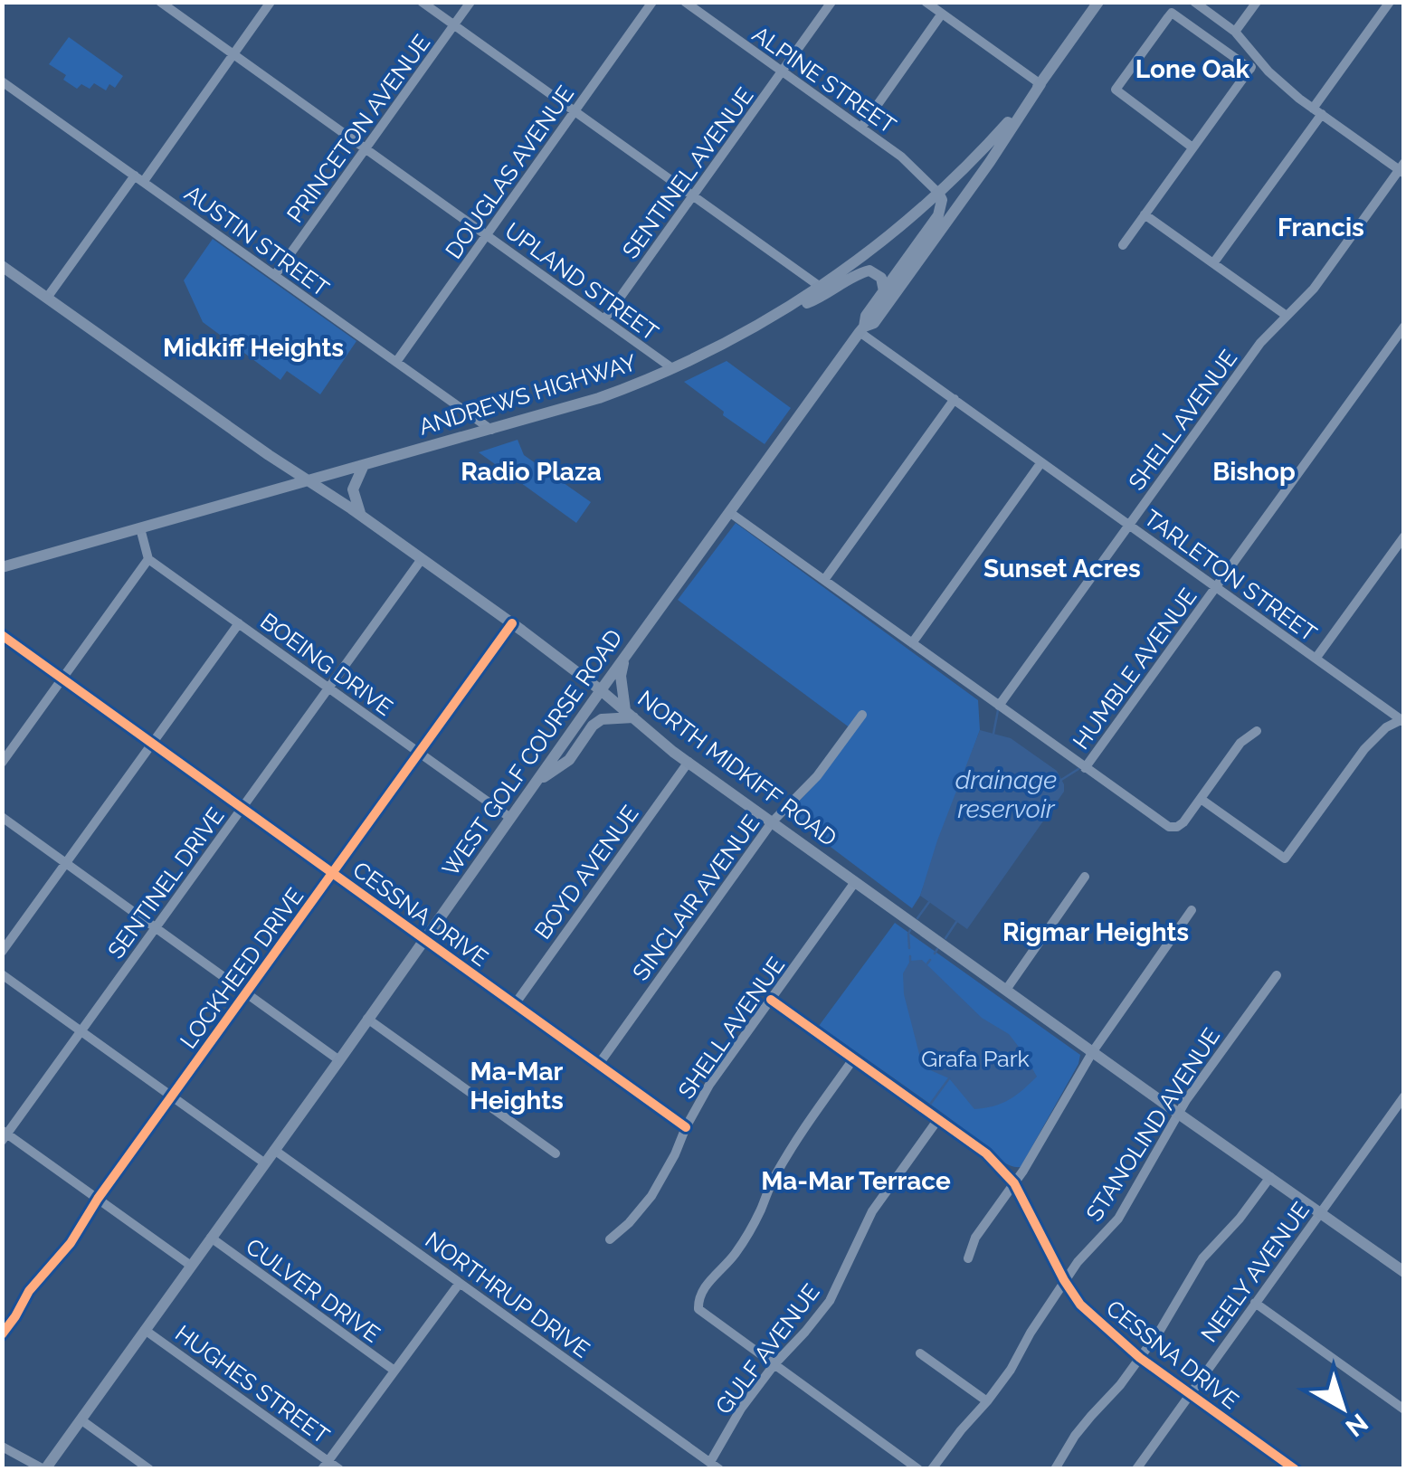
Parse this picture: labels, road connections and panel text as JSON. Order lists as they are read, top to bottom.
{
  "streets": {
    "main road": ["ANDREWS HIGHWAY", "WEST GOLF COURSE ROAD", "NORTH MIDKIFF ROAD"],
    "street": [
      "ALPINE STREET",
      "PRINCETON AVENUE",
      "DOUGLAS AVENUE",
      "SENTINEL AVENUE",
      "AUSTIN STREET",
      "UPLAND STREET",
      "SHELL AVENUE",
      "TARLETON STREET",
      "BOEING DRIVE",
      "HUMBLE AVENUE",
      "BOYD AVENUE",
      "SENTINEL DRIVE",
      "SINCLAIR AVENUE",
      "CESSNA DRIVE",
      "LOCKHEED DRIVE",
      "STANOLIND AVENUE",
      "NEELY AVENUE",
      "CULVER DRIVE",
      "NORTHRUP DRIVE",
      "GULF AVENUE",
      "HUGHES STREET"
    ]
  },
  "crossings": [
    ["ALPINE STREET", "SENTINEL AVENUE"],
    ["ALPINE STREET", "ANDREWS HIGHWAY"],
    ["ALPINE STREET", "WEST GOLF COURSE ROAD"],
    ["PRINCETON AVENUE", "AUSTIN STREET"],
    ["PRINCETON AVENUE", "UPLAND STREET"],
    ["DOUGLAS AVENUE", "AUSTIN STREET"],
    ["DOUGLAS AVENUE", "UPLAND STREET"],
    ["SENTINEL AVENUE", "UPLAND STREET"],
    ["AUSTIN STREET", "ANDREWS HIGHWAY"],
    ["UPLAND STREET", "ANDREWS HIGHWAY"],
    ["ANDREWS HIGHWAY", "WEST GOLF COURSE ROAD"],
    ["ANDREWS HIGHWAY", "NORTH MIDKIFF ROAD"],
    ["SHELL AVENUE", "TARLETON STREET"],
    ["SHELL AVENUE", "NORTH MIDKIFF ROAD"],
    ["SHELL AVENUE", "CESSNA DRIVE"],
    ["TARLETON STREET", "HUMBLE AVENUE"],
    ["TARLETON STREET", "WEST GOLF COURSE ROAD"],
    ["BOEING DRIVE", "WEST GOLF COURSE ROAD"],
    ["BOEING DRIVE", "SENTINEL DRIVE"],
    ["BOEING DRIVE", "LOCKHEED DRIVE"],
    ["WEST GOLF COURSE ROAD", "NORTH MIDKIFF ROAD"],
    ["WEST GOLF COURSE ROAD", "CESSNA DRIVE"],
    ["WEST GOLF COURSE ROAD", "CULVER DRIVE"],
    ["WEST GOLF COURSE ROAD", "NORTHRUP DRIVE"],
    ["WEST GOLF COURSE ROAD", "HUGHES STREET"],
    ["NORTH MIDKIFF ROAD", "BOYD AVENUE"],
    ["NORTH MIDKIFF ROAD", "SENTINEL DRIVE"],
    ["NORTH MIDKIFF ROAD", "SINCLAIR AVENUE"],
    ["NORTH MIDKIFF ROAD", "LOCKHEED DRIVE"],
    ["NORTH MIDKIFF ROAD", "STANOLIND AVENUE"],
    ["NORTH MIDKIFF ROAD", "NEELY AVENUE"],
    ["BOYD AVENUE", "CESSNA DRIVE"],
    ["SENTINEL DRIVE", "CESSNA DRIVE"],
    ["SINCLAIR AVENUE", "CESSNA DRIVE"],
    ["CESSNA DRIVE", "LOCKHEED DRIVE"],
    ["CESSNA DRIVE", "STANOLIND AVENUE"],
    ["CESSNA DRIVE", "NEELY AVENUE"],
    ["CESSNA DRIVE", "GULF AVENUE"],
    ["NORTHRUP DRIVE", "GULF AVENUE"]
  ],
  "districts": [
    "Lone Oak",
    "Francis",
    "Midkiff Heights",
    "Radio Plaza",
    "Bishop",
    "Sunset Acres",
    "Rigmar Heights",
    "Ma-Mar Heights",
    "Ma-Mar Terrace"
  ],
  "water": ["drainage reservoir"],
  "parks": ["Grafa Park"],
  "north": "bottom right"
}
